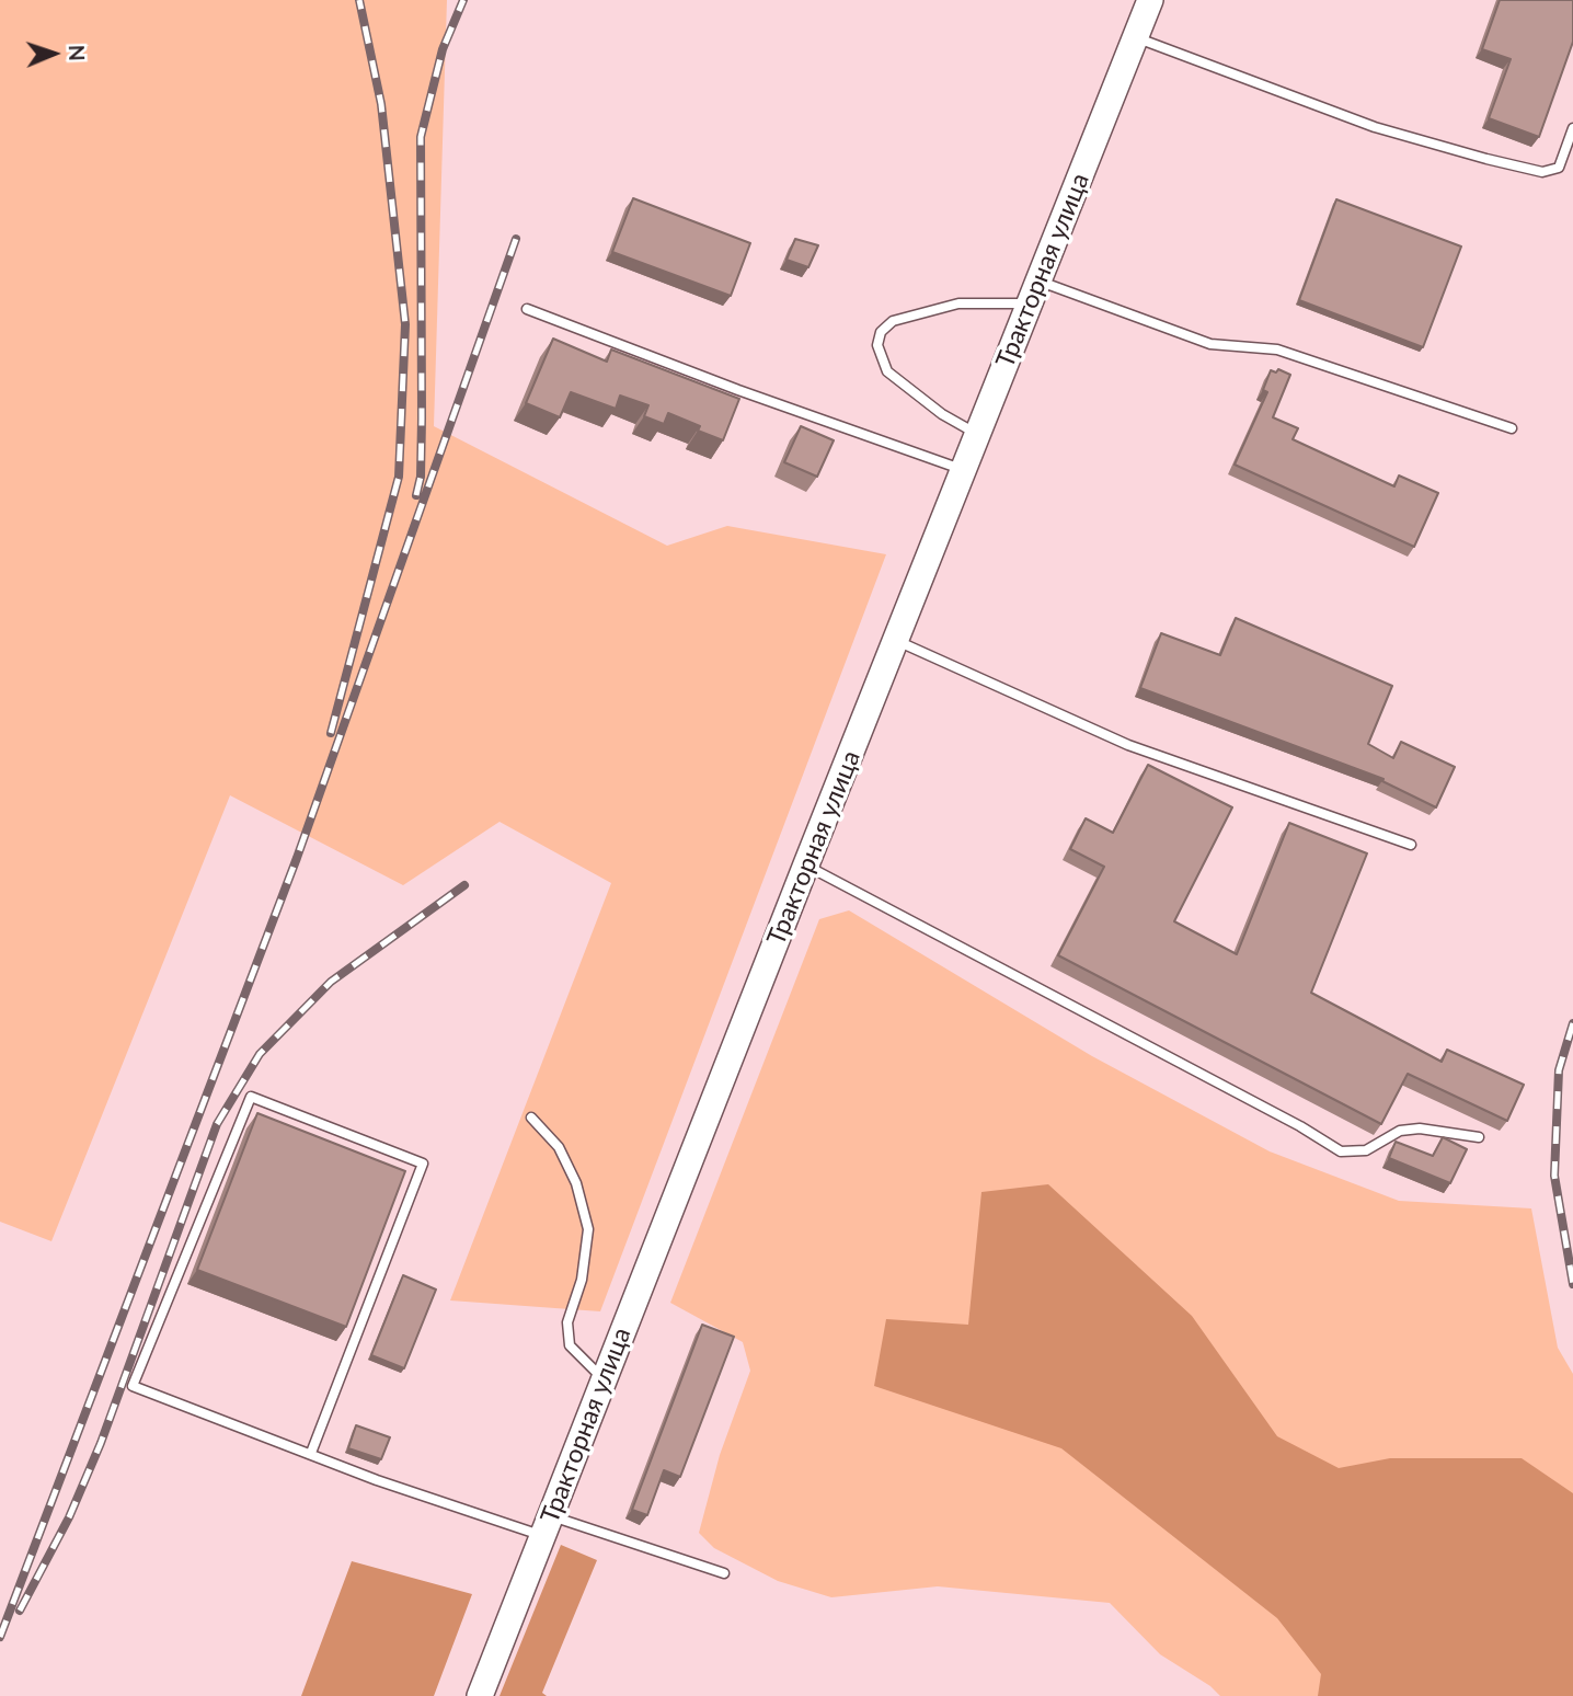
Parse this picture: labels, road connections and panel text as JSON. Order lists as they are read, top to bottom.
{
  "streets": {
    "main road": ["Тракторная улица"]
  },
  "north": "right"
}
